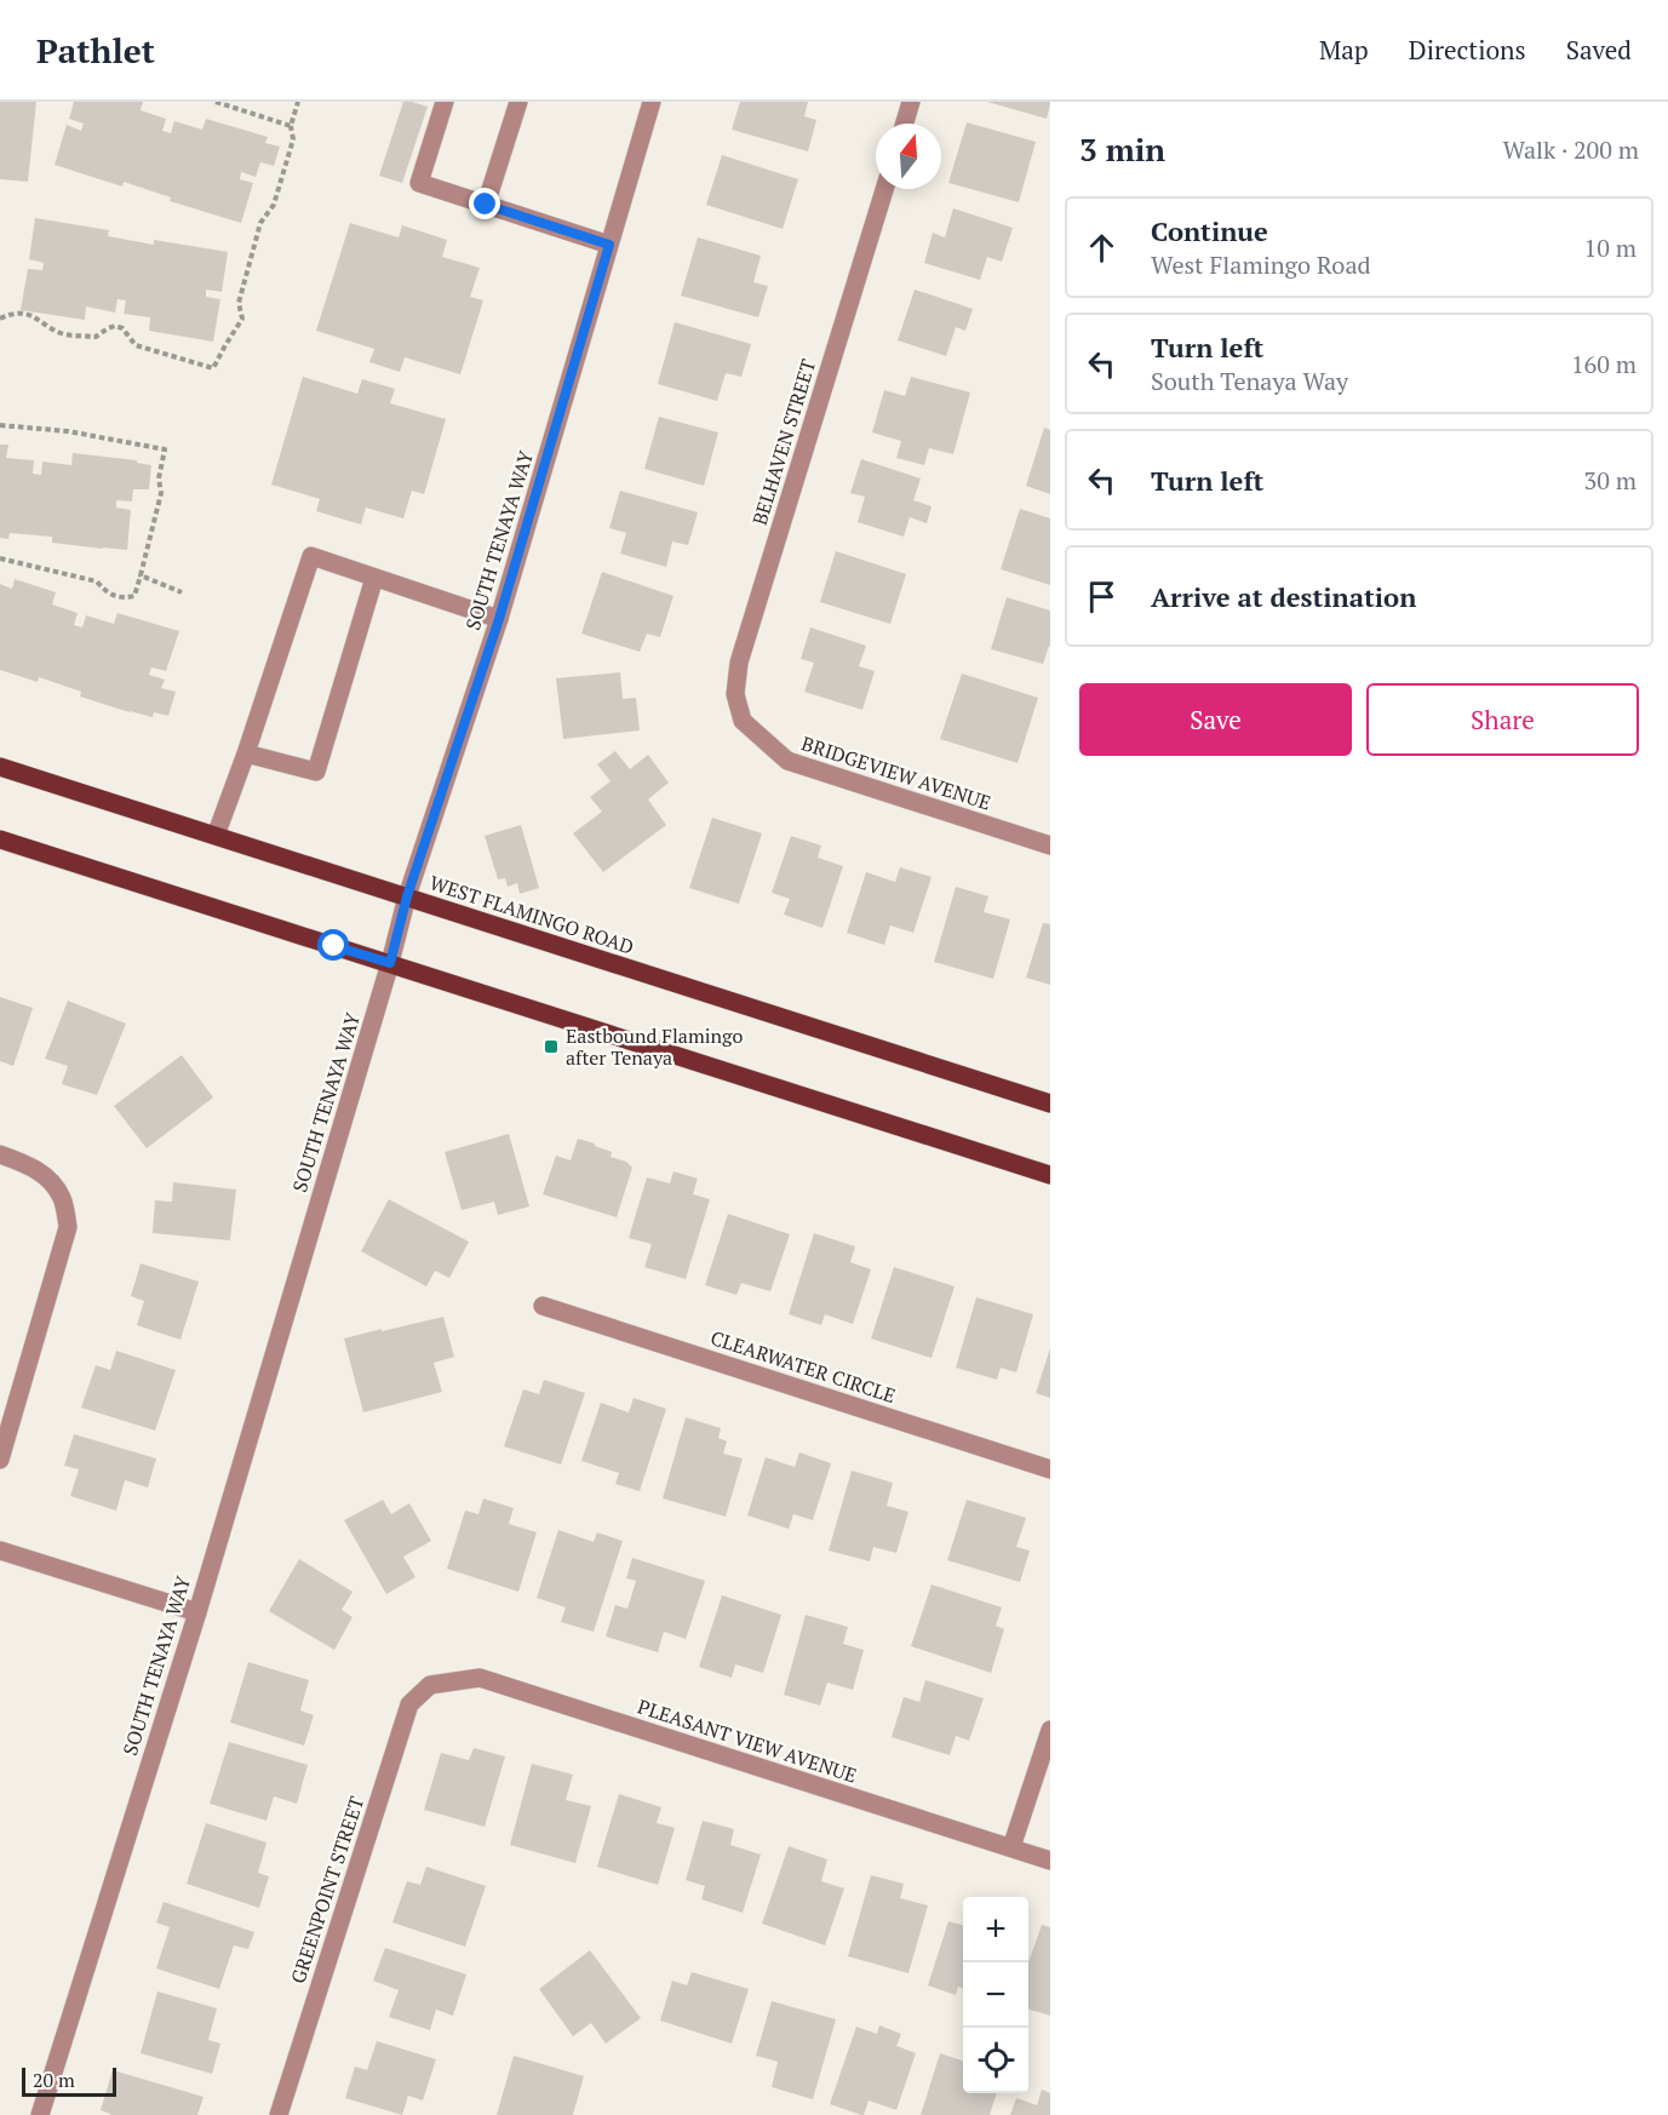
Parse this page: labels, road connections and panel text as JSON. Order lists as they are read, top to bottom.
{
  "streets": {
    "main road": ["WEST FLAMINGO ROAD"],
    "street": [
      "BELHAVEN STREET",
      "SOUTH TENAYA WAY",
      "BRIDGEVIEW AVENUE",
      "CLEARWATER CIRCLE",
      "PLEASANT VIEW AVENUE",
      "GREENPOINT STREET"
    ]
  },
  "crossings": [
    ["BELHAVEN STREET", "BRIDGEVIEW AVENUE"],
    ["SOUTH TENAYA WAY", "WEST FLAMINGO ROAD"],
    ["PLEASANT VIEW AVENUE", "GREENPOINT STREET"]
  ],
  "places": {
    "transit": ["Eastbound Flamingo after Tenaya"]
  },
  "scale_bar": "20 m",
  "north": "top",
  "page": {
    "header": "Pathlet",
    "nav": ["Map", "Directions", "Saved"],
    "heading": ["3 min", "Walk · 200 m"],
    "list": [
      ["Continue", "West Flamingo Road", "10 m"],
      ["Turn left", "South Tenaya Way", "160 m"],
      ["Turn left", "30 m"],
      "Arrive at destination"
    ],
    "buttons": ["Save", "Share"],
    "map_buttons": ["+", "−"],
    "scale": "20 m"
  }
}
